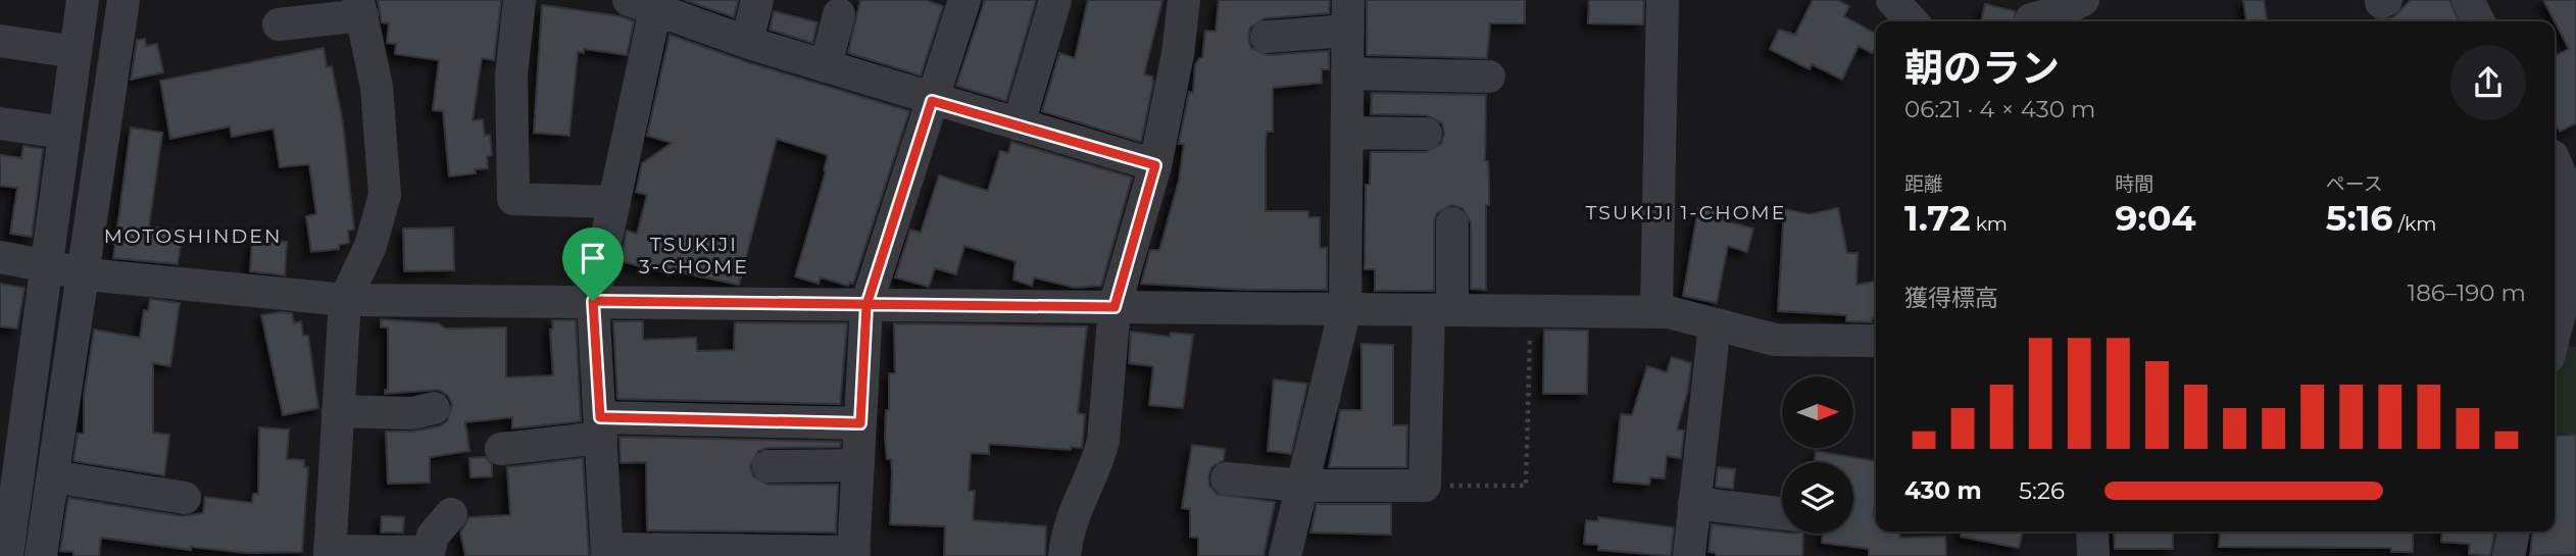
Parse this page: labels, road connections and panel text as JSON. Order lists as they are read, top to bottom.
{
  "districts": ["TSUKIJI 1-CHOME", "MOTOSHINDEN", "TSUKIJI 3-CHOME"],
  "north": "right",
  "page": {
    "heading": ["朝のラン", "06:21 · 4 × 430 m"],
    "stats": [
      ["距離", "1.72 km"],
      ["時間", "9:04"],
      ["ペース", "5:16 /km"]
    ],
    "chart": ["獲得標高", "186–190 m"],
    "list": [
      {
        "name": "430 m",
        "note": "5:26"
      }
    ]
  }
}
